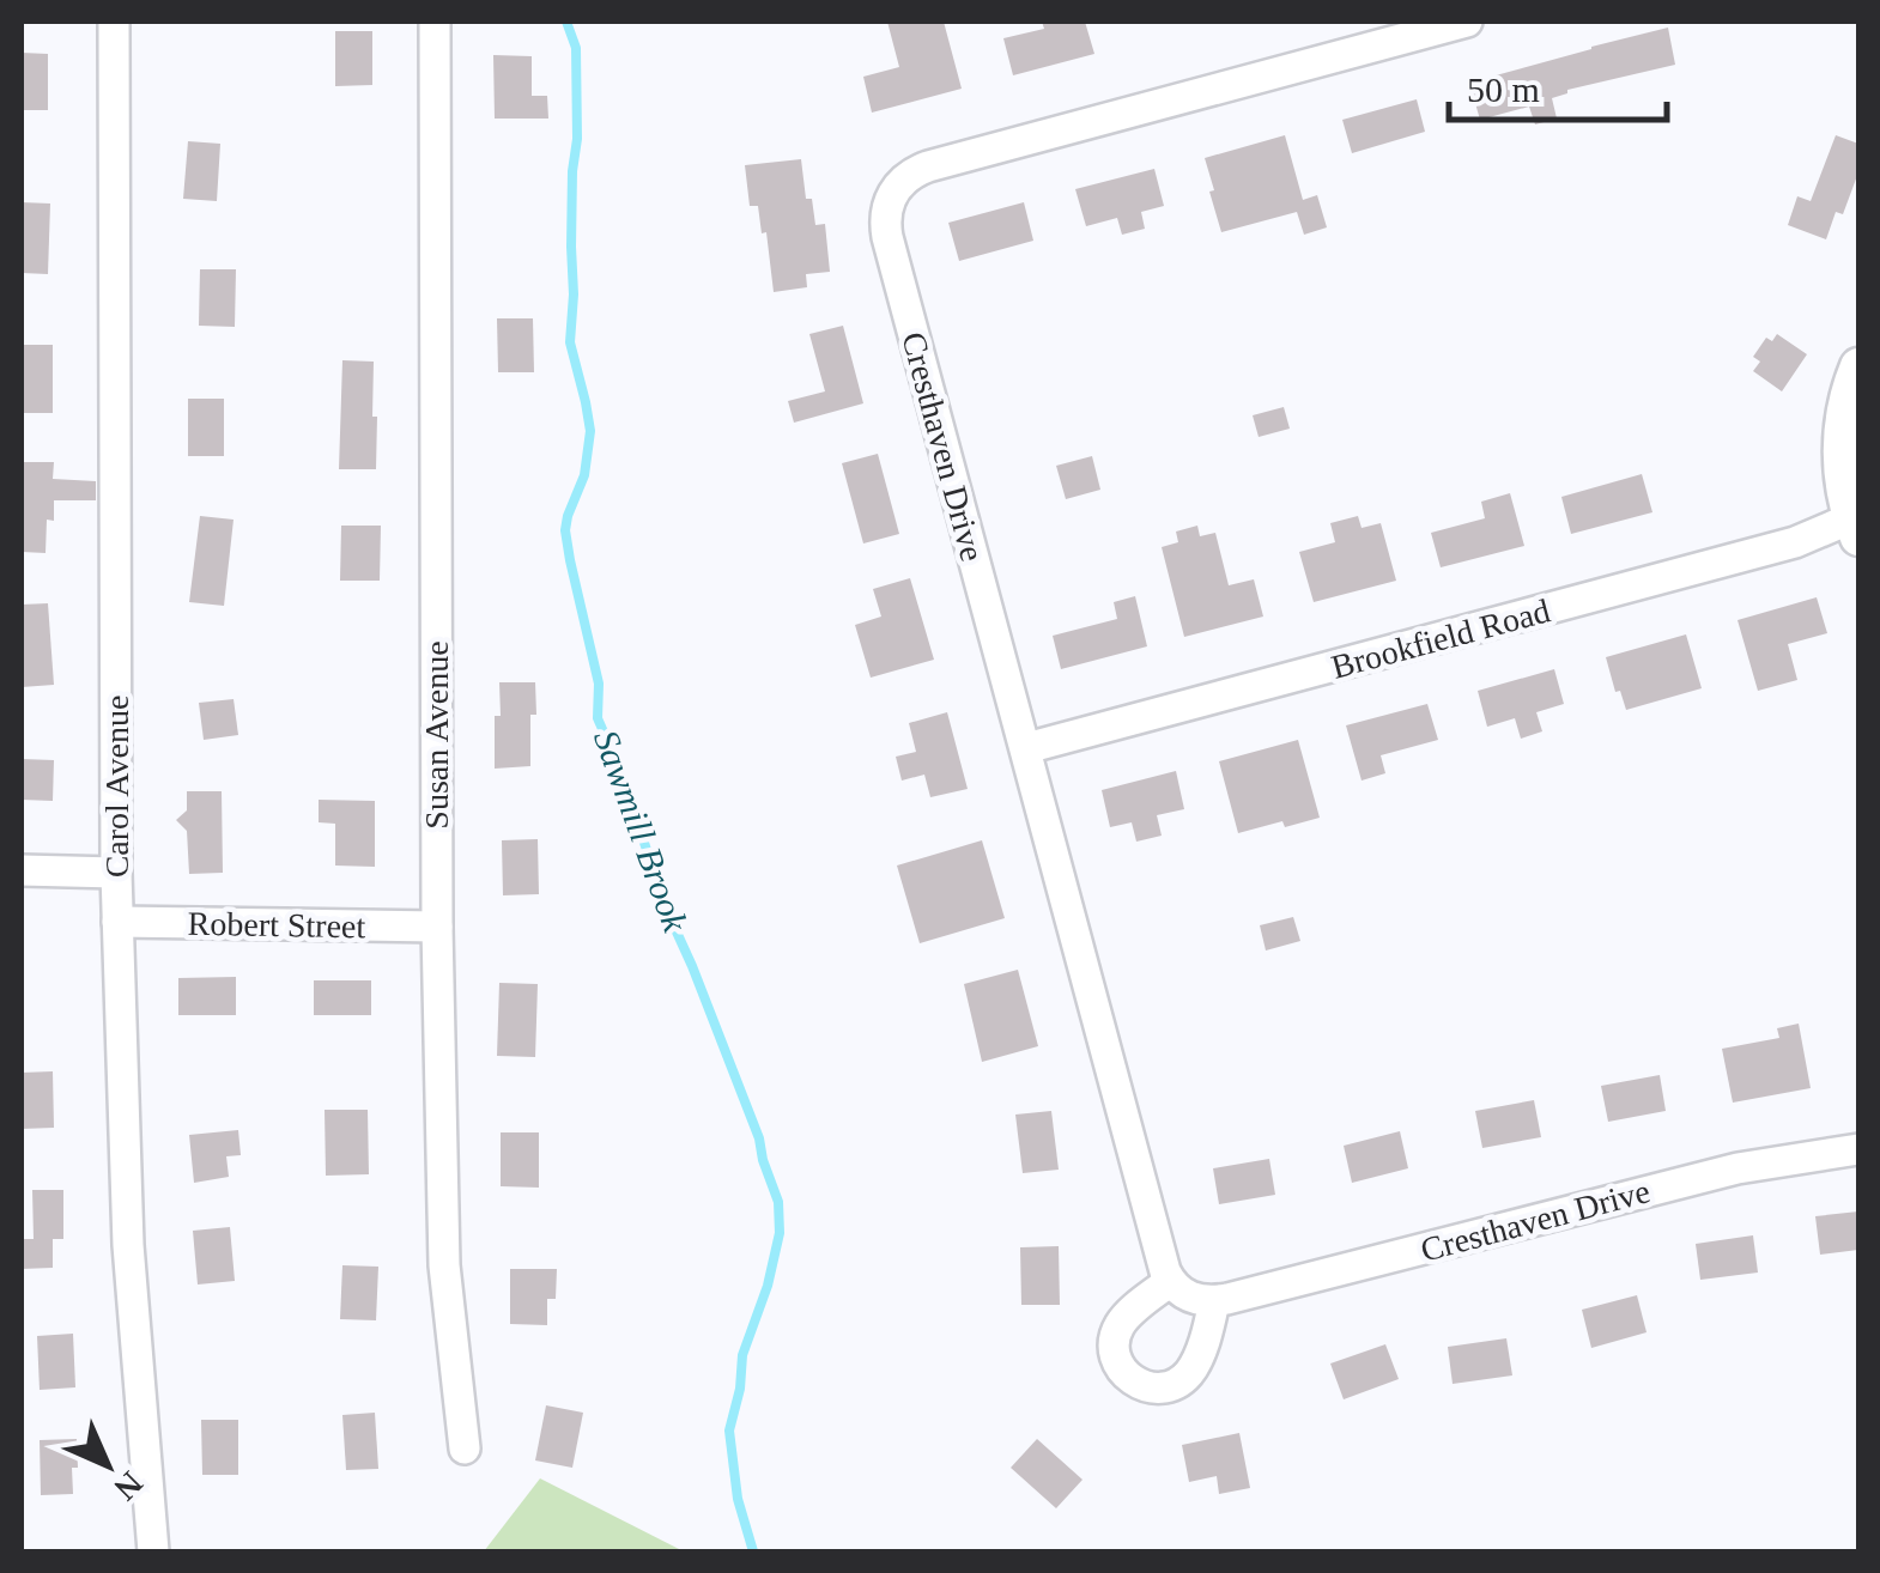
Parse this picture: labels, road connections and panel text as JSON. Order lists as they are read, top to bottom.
{
  "streets": {
    "street": [
      "Cresthaven Drive",
      "Brookfield Road",
      "Susan Avenue",
      "Carol Avenue",
      "Robert Street"
    ]
  },
  "crossings": [
    ["Cresthaven Drive", "Brookfield Road"],
    ["Susan Avenue", "Robert Street"],
    ["Carol Avenue", "Robert Street"]
  ],
  "water": ["Sawmill Brook"],
  "scale_bar": "50 m",
  "north": "bottom right"
}
